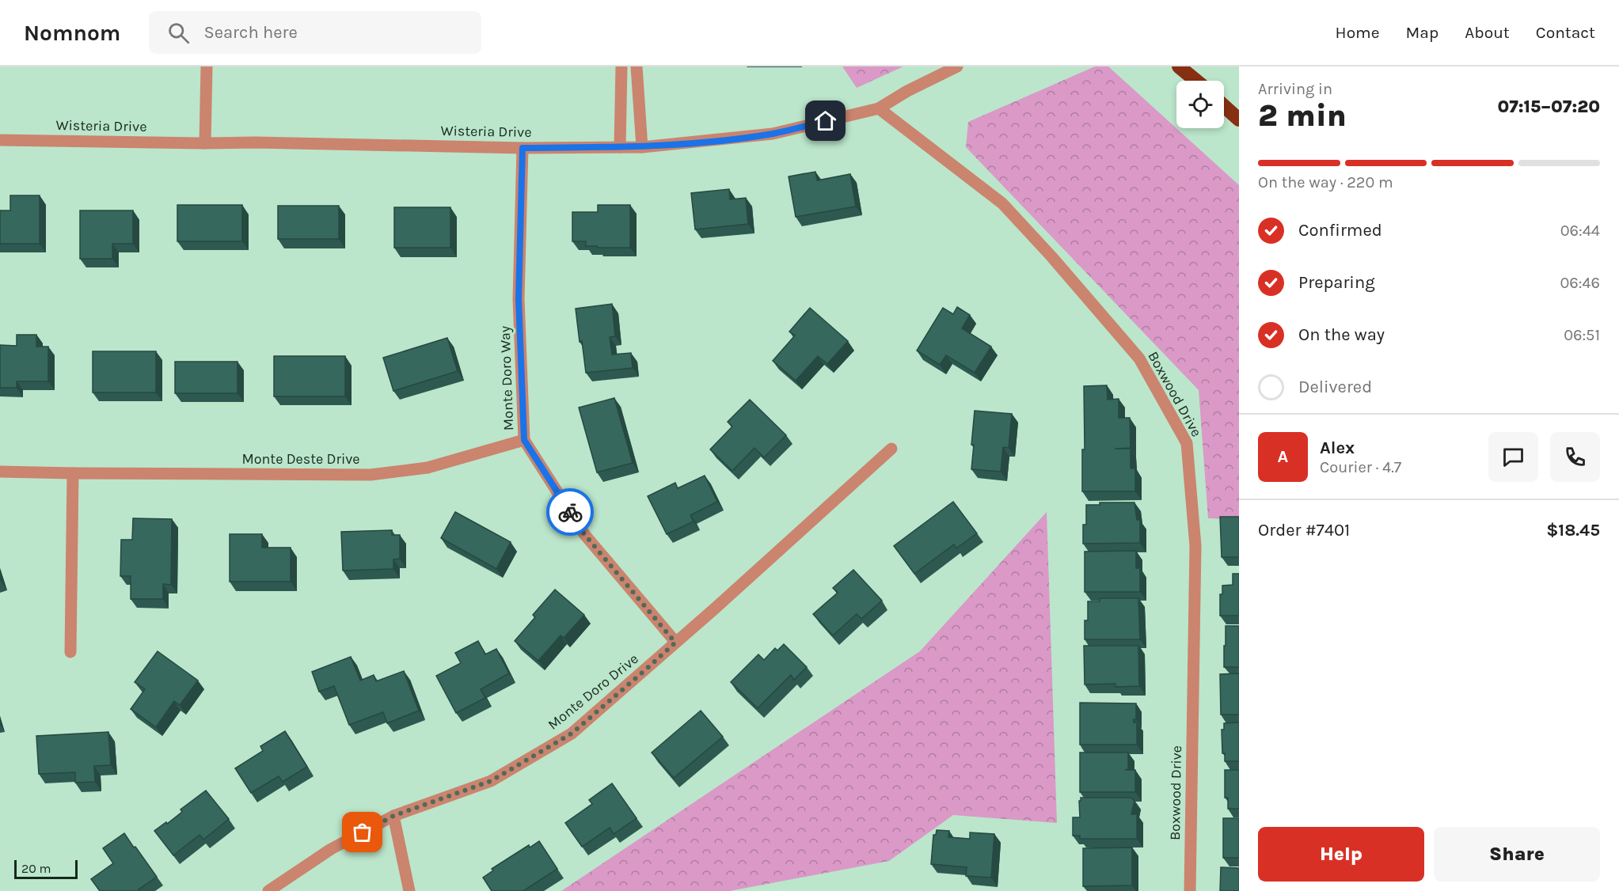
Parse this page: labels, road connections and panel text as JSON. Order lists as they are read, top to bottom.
{
  "streets": {
    "street": [
      "Wisteria Drive",
      "Monte Doro Way",
      "Boxwood Drive",
      "Monte Deste Drive",
      "Monte Doro Drive"
    ]
  },
  "crossings": [
    ["Wisteria Drive", "Monte Doro Way"],
    ["Wisteria Drive", "Boxwood Drive"],
    ["Monte Doro Way", "Monte Deste Drive"],
    ["Monte Doro Way", "Monte Doro Drive"]
  ],
  "scale_bar": "20 m",
  "page": {
    "header": "Nomnom",
    "search": "Search here",
    "nav": [
      "Home",
      "Map",
      "About",
      "Contact"
    ],
    "heading": ["2 min", "Arriving in", "07:15–07:20"],
    "panel": [
      "Alex",
      "Courier · 4.7",
      "Order #7401",
      "$18.45"
    ],
    "bar": "On the way · 220 m",
    "list": [
      ["Confirmed", "06:44"],
      ["Preparing", "06:46"],
      ["On the way", "06:51"],
      "Delivered"
    ],
    "round": "A",
    "buttons": ["Help", "Share"],
    "scale": "20 m"
  }
}
